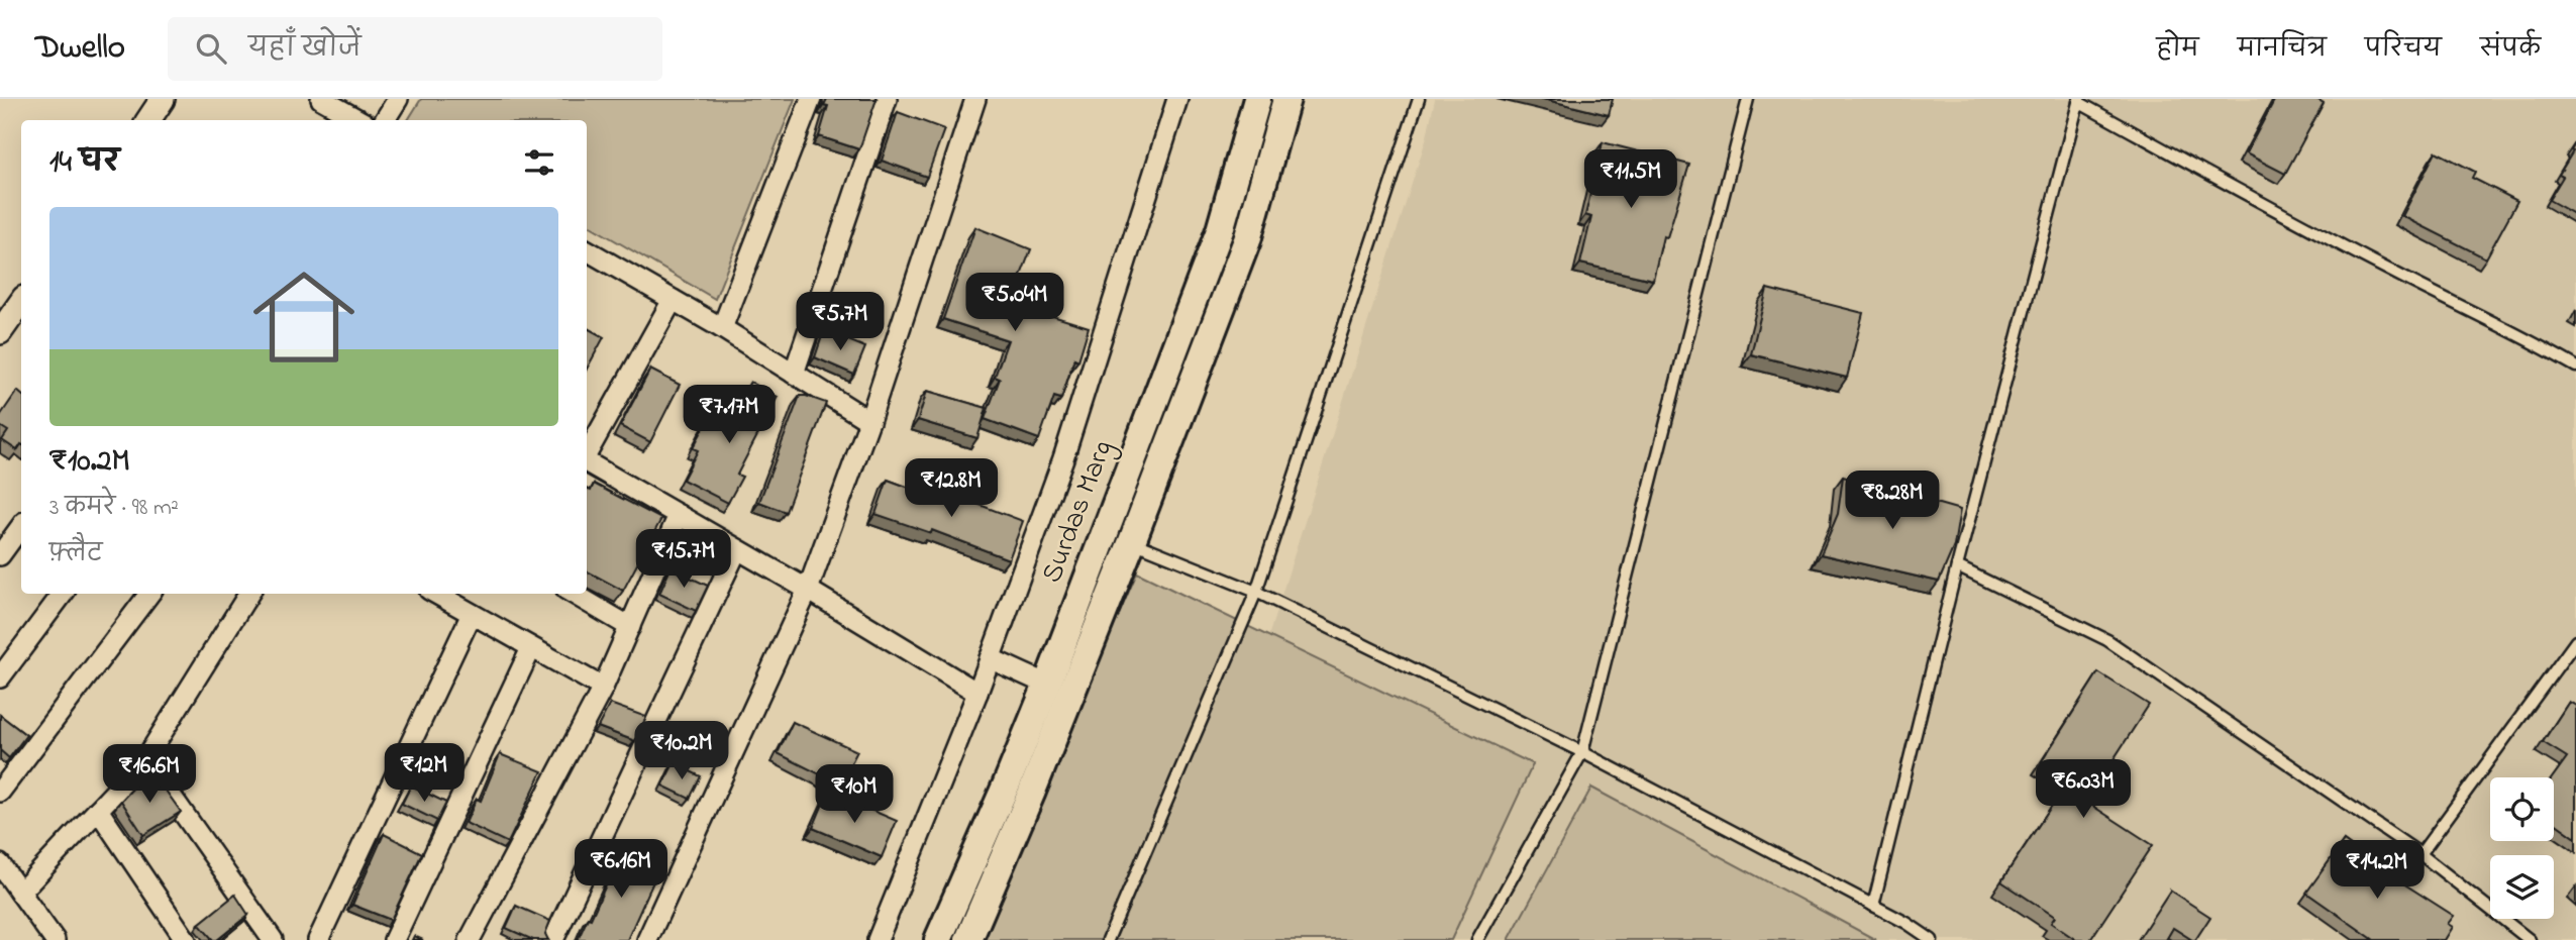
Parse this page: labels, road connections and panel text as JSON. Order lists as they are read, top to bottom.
{
  "streets": {
    "main road": ["Surdas Marg"]
  },
  "page": {
    "header": "Dwello",
    "search": "यहाँ खोजें",
    "nav": [
      "होम",
      "मानचित्र",
      "परिचय",
      "संपर्क"
    ],
    "heading": "14 घर",
    "price": [
      "₹11.5M",
      "₹5.04M",
      "₹5.7M",
      "₹7.17M",
      "₹12.8M",
      "₹8.28M",
      "₹15.7M",
      "₹10.2M",
      "₹12M",
      "₹16.6M",
      "₹6.03M",
      "₹10M",
      "₹6.16M",
      "₹14.2M"
    ],
    "list": [
      {
        "name": "₹10.2M",
        "note": "3 कमरे · 98 m² · फ़्लैट"
      }
    ]
  }
}
